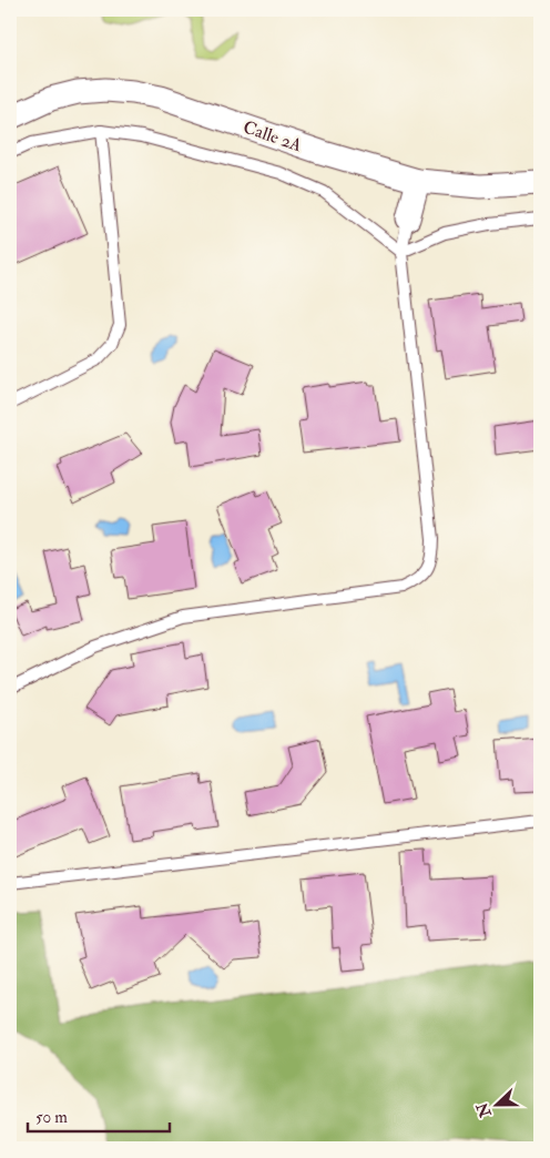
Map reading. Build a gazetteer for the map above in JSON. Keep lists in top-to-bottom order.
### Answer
{
  "streets": {
    "street": ["Calle 2A"]
  },
  "scale_bar": "50 m",
  "north": "left"
}
